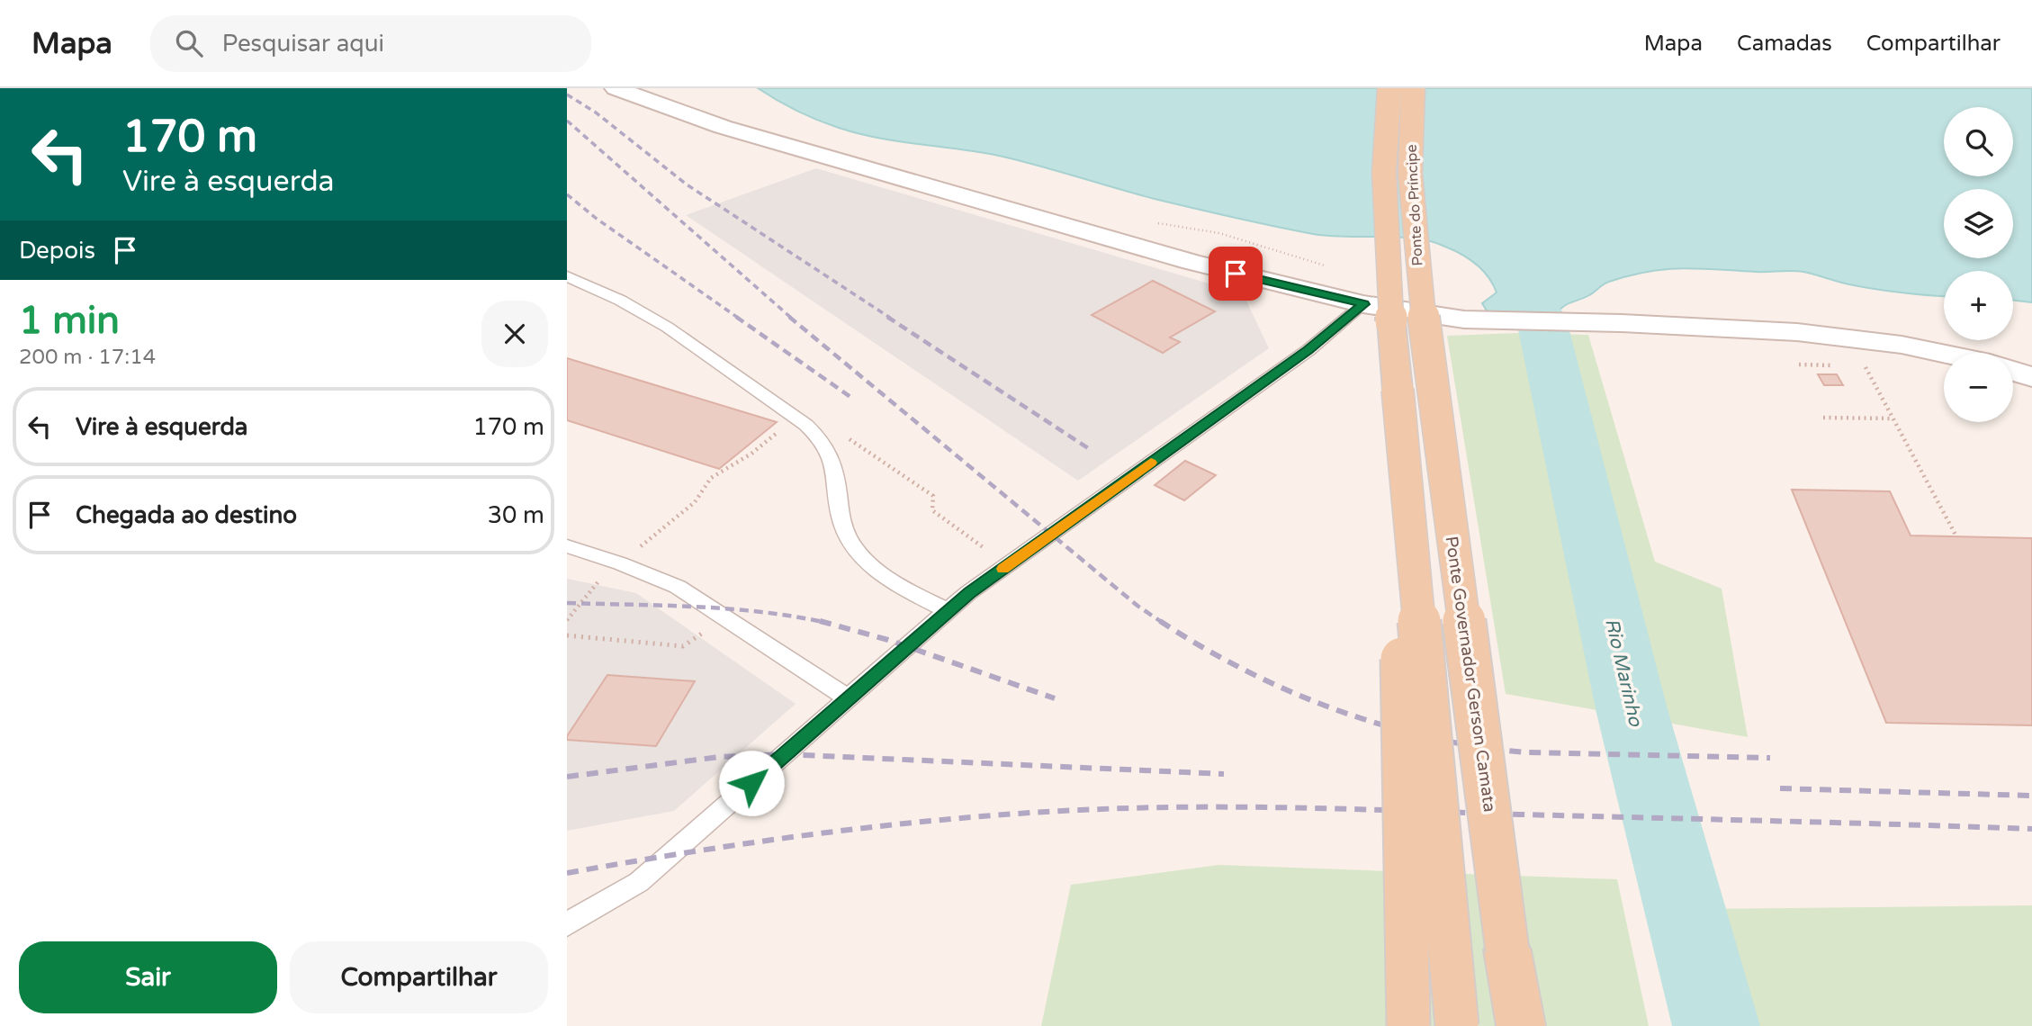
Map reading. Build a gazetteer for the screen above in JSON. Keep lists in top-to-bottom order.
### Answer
{
  "streets": {
    "main road": ["Ponte do Príncipe", "Ponte Governador Gerson Camata"]
  },
  "crossings": [
    ["Ponte do Príncipe", "Ponte Governador Gerson Camata"]
  ],
  "water": ["Rio Marinho"],
  "page": {
    "header": "Mapa",
    "search": "Pesquisar aqui",
    "nav": ["Mapa", "Camadas", "Compartilhar"],
    "turn": ["170 m", "Vire à esquerda"],
    "map_buttons": ["+", "−"],
    "then": "Depois",
    "heading": ["1 min", "200 m · 17:14"],
    "list": [
      {
        "name": "Vire à esquerda",
        "value": "170 m"
      },
      {
        "name": "Chegada ao destino",
        "value": "30 m"
      }
    ],
    "buttons": ["Sair", "Compartilhar"]
  }
}
